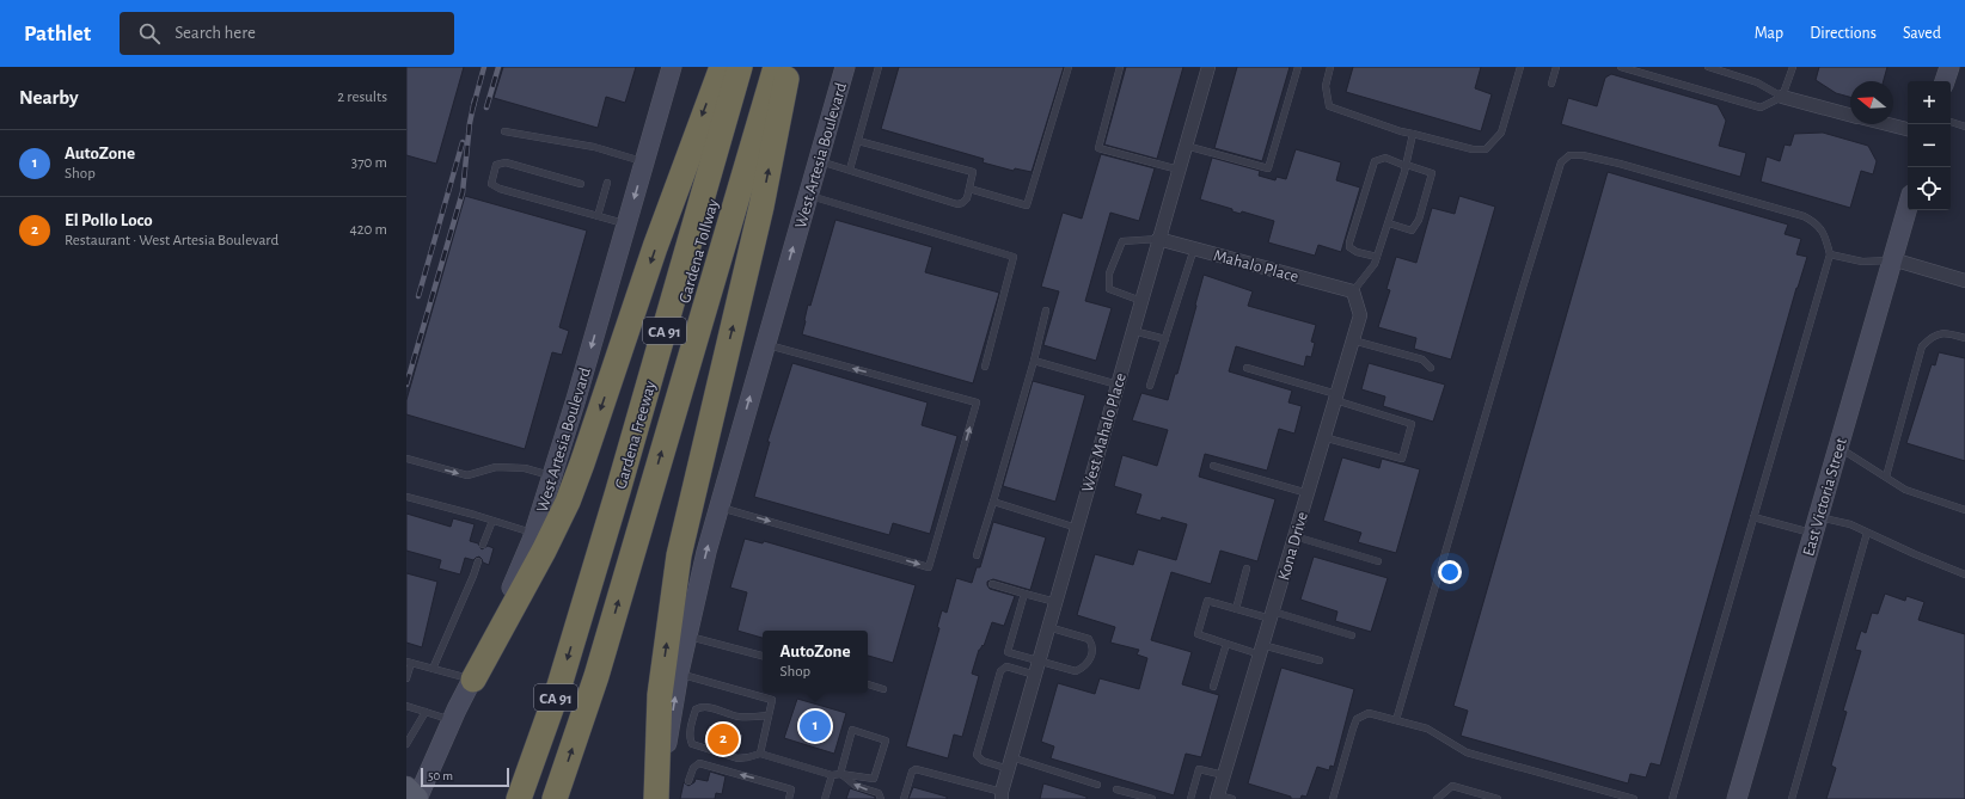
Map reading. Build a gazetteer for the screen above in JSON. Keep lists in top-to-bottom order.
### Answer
{
  "streets": {
    "highway": ["Gardena Tollway", "CA 91", "Gardena Freeway"],
    "main road": ["West Artesia Boulevard", "East Victoria Street"],
    "street": ["Mahalo Place", "West Mahalo Place", "Kona Drive"]
  },
  "crossings": [
    ["Gardena Tollway", "Gardena Freeway"],
    ["Mahalo Place", "West Mahalo Place"],
    ["Mahalo Place", "Kona Drive"]
  ],
  "scale_bar": "50 m",
  "north": "left",
  "page": {
    "header": "Pathlet",
    "search": "Search here",
    "nav": ["Map", "Directions", "Saved"],
    "heading": ["Nearby", "2 results"],
    "map_buttons": ["+", "−"],
    "list": [
      {
        "mark": "1",
        "name": "AutoZone",
        "note": "Shop",
        "value": "370 m"
      },
      {
        "mark": "2",
        "name": "El Pollo Loco",
        "note": "Restaurant · West Artesia Boulevard",
        "value": "420 m"
      }
    ],
    "popup": ["AutoZone", "Shop"],
    "pins": ["1", "2"],
    "scale": "50 m"
  }
}
